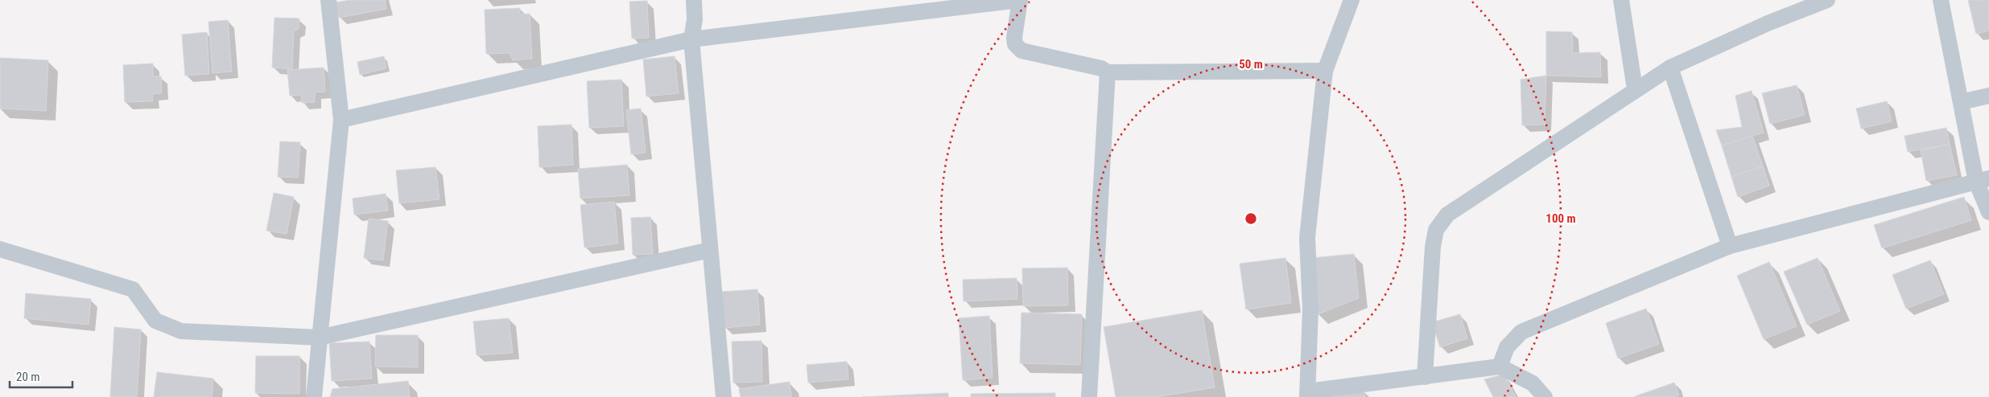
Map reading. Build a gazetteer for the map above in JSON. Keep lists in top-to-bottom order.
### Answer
{
  "scale_bar": "20 m",
  "rings": ["50 m", "100 m"]
}
